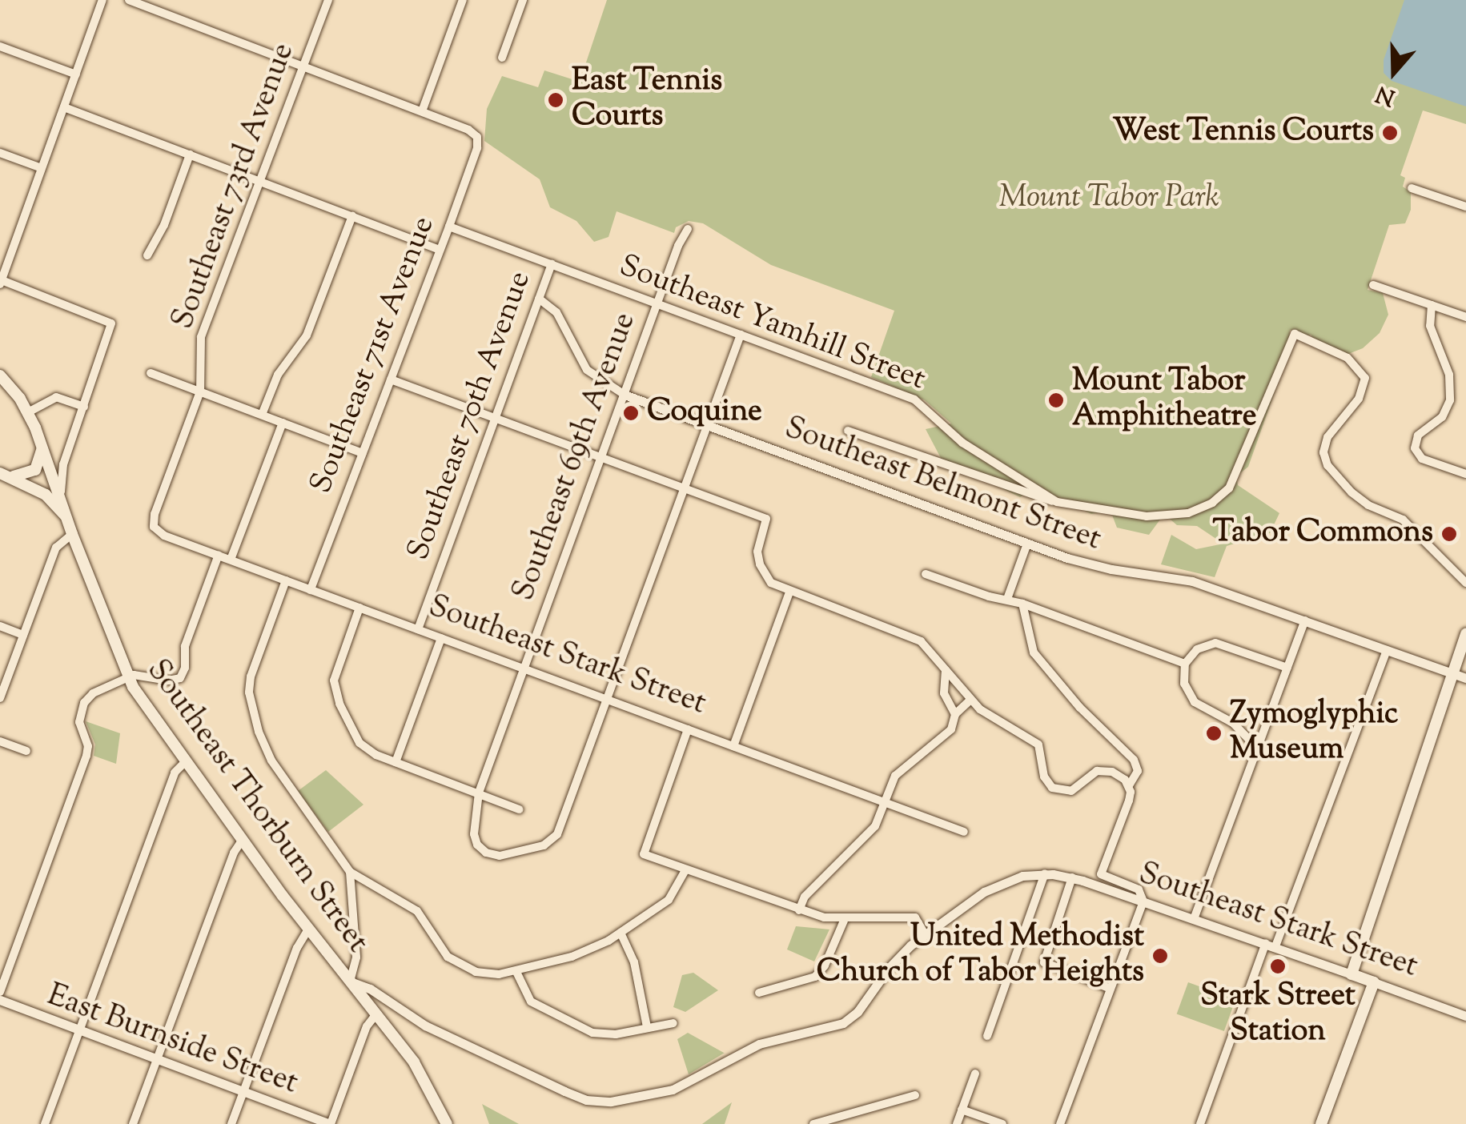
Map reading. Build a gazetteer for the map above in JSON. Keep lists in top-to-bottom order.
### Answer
{
  "streets": {
    "main road": ["Southeast Stark Street", "Southeast Thorburn Street"],
    "street": [
      "Southeast 73rd Avenue",
      "Southeast Yamhill Street",
      "Southeast 71st Avenue",
      "Southeast 70th Avenue",
      "Southeast 69th Avenue",
      "Southeast Belmont Street",
      "East Burnside Street"
    ]
  },
  "crossings": [
    ["Southeast 73rd Avenue", "Southeast Stark Street"],
    ["Southeast Yamhill Street", "Southeast 71st Avenue"],
    ["Southeast Yamhill Street", "Southeast 70th Avenue"],
    ["Southeast Yamhill Street", "Southeast 69th Avenue"],
    ["Southeast 71st Avenue", "Southeast Stark Street"],
    ["Southeast 70th Avenue", "Southeast Belmont Street"],
    ["Southeast 70th Avenue", "Southeast Stark Street"],
    ["Southeast 69th Avenue", "Southeast Belmont Street"],
    ["Southeast 69th Avenue", "Southeast Stark Street"],
    ["Southeast Stark Street", "Southeast Thorburn Street"]
  ],
  "parks": ["Mount Tabor Park"],
  "places": [
    "East Tennis Courts",
    "West Tennis Courts",
    "Mount Tabor Amphitheatre",
    "Coquine",
    "Tabor Commons",
    "Zymoglyphic Museum",
    "United Methodist Church of Tabor Heights",
    "Stark Street Station"
  ],
  "north": "bottom"
}
